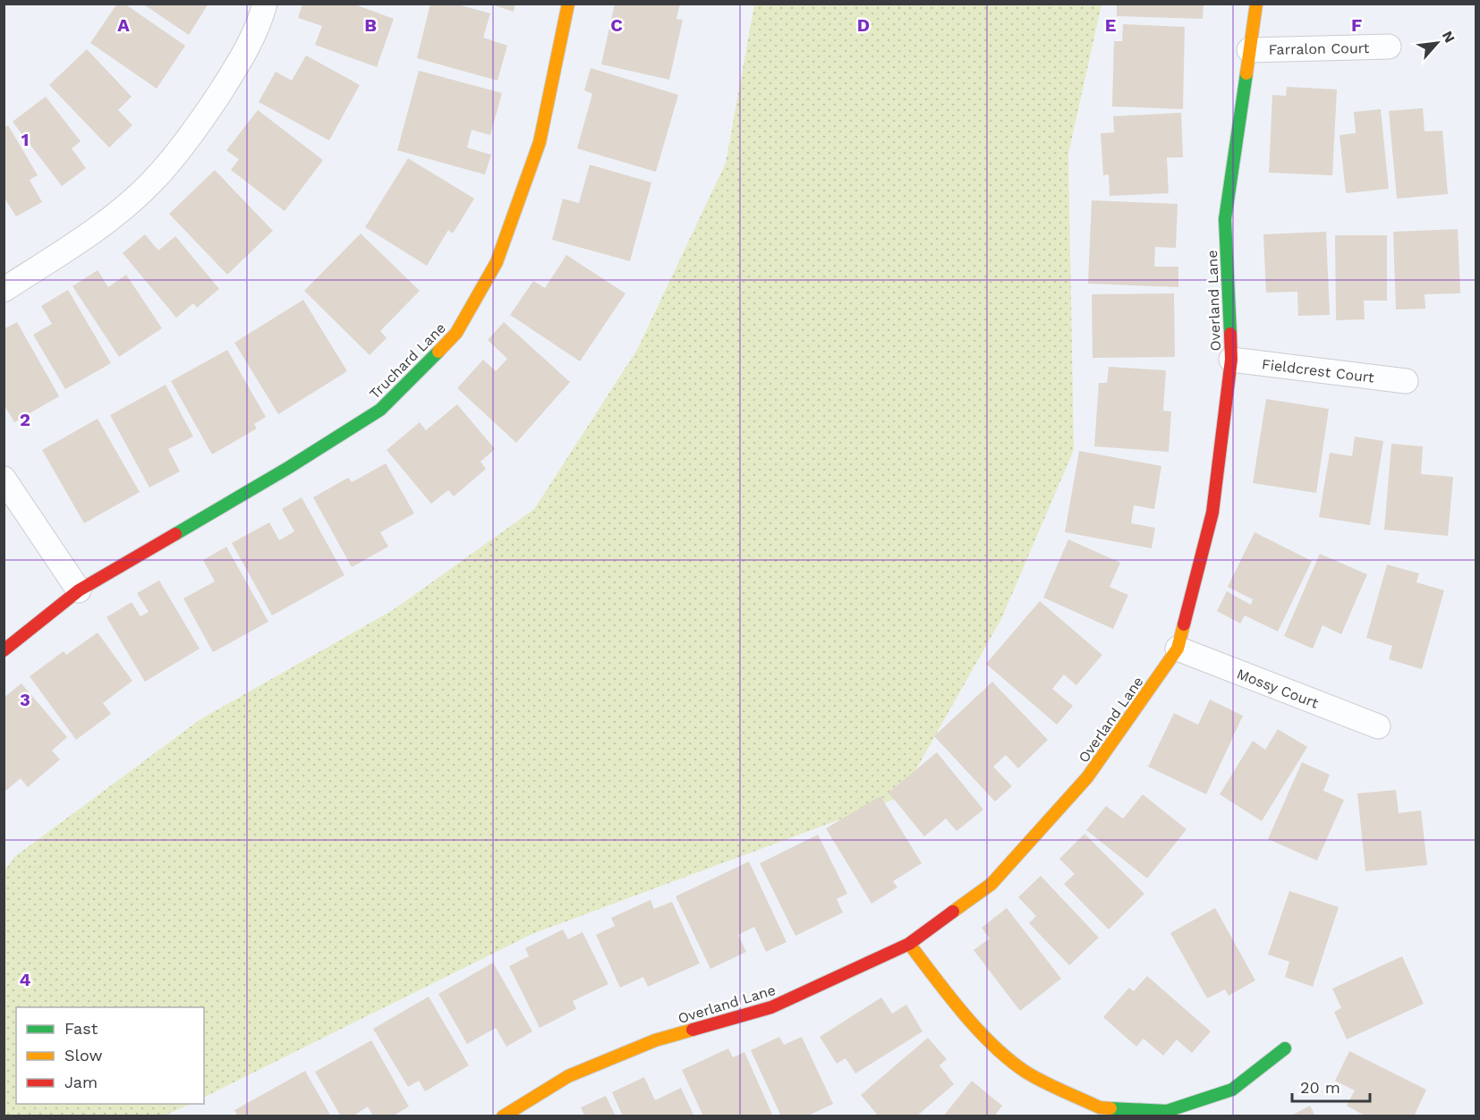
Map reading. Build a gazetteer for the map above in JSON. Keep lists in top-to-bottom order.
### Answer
{
  "streets": {
    "street": [
      "Farralon Court",
      "Overland Lane",
      "Truchard Lane",
      "Fieldcrest Court",
      "Mossy Court"
    ]
  },
  "crossings": [
    ["Farralon Court", "Overland Lane"],
    ["Overland Lane", "Fieldcrest Court"],
    ["Overland Lane", "Mossy Court"]
  ],
  "legend": ["Fast", "Slow", "Jam"],
  "scale_bar": "20 m",
  "north": "top right",
  "grid": {
    "columns": [
      "A",
      "B",
      "C",
      "D",
      "E",
      "F"
    ],
    "rows": [
      "1",
      "2",
      "3",
      "4"
    ]
  }
}
